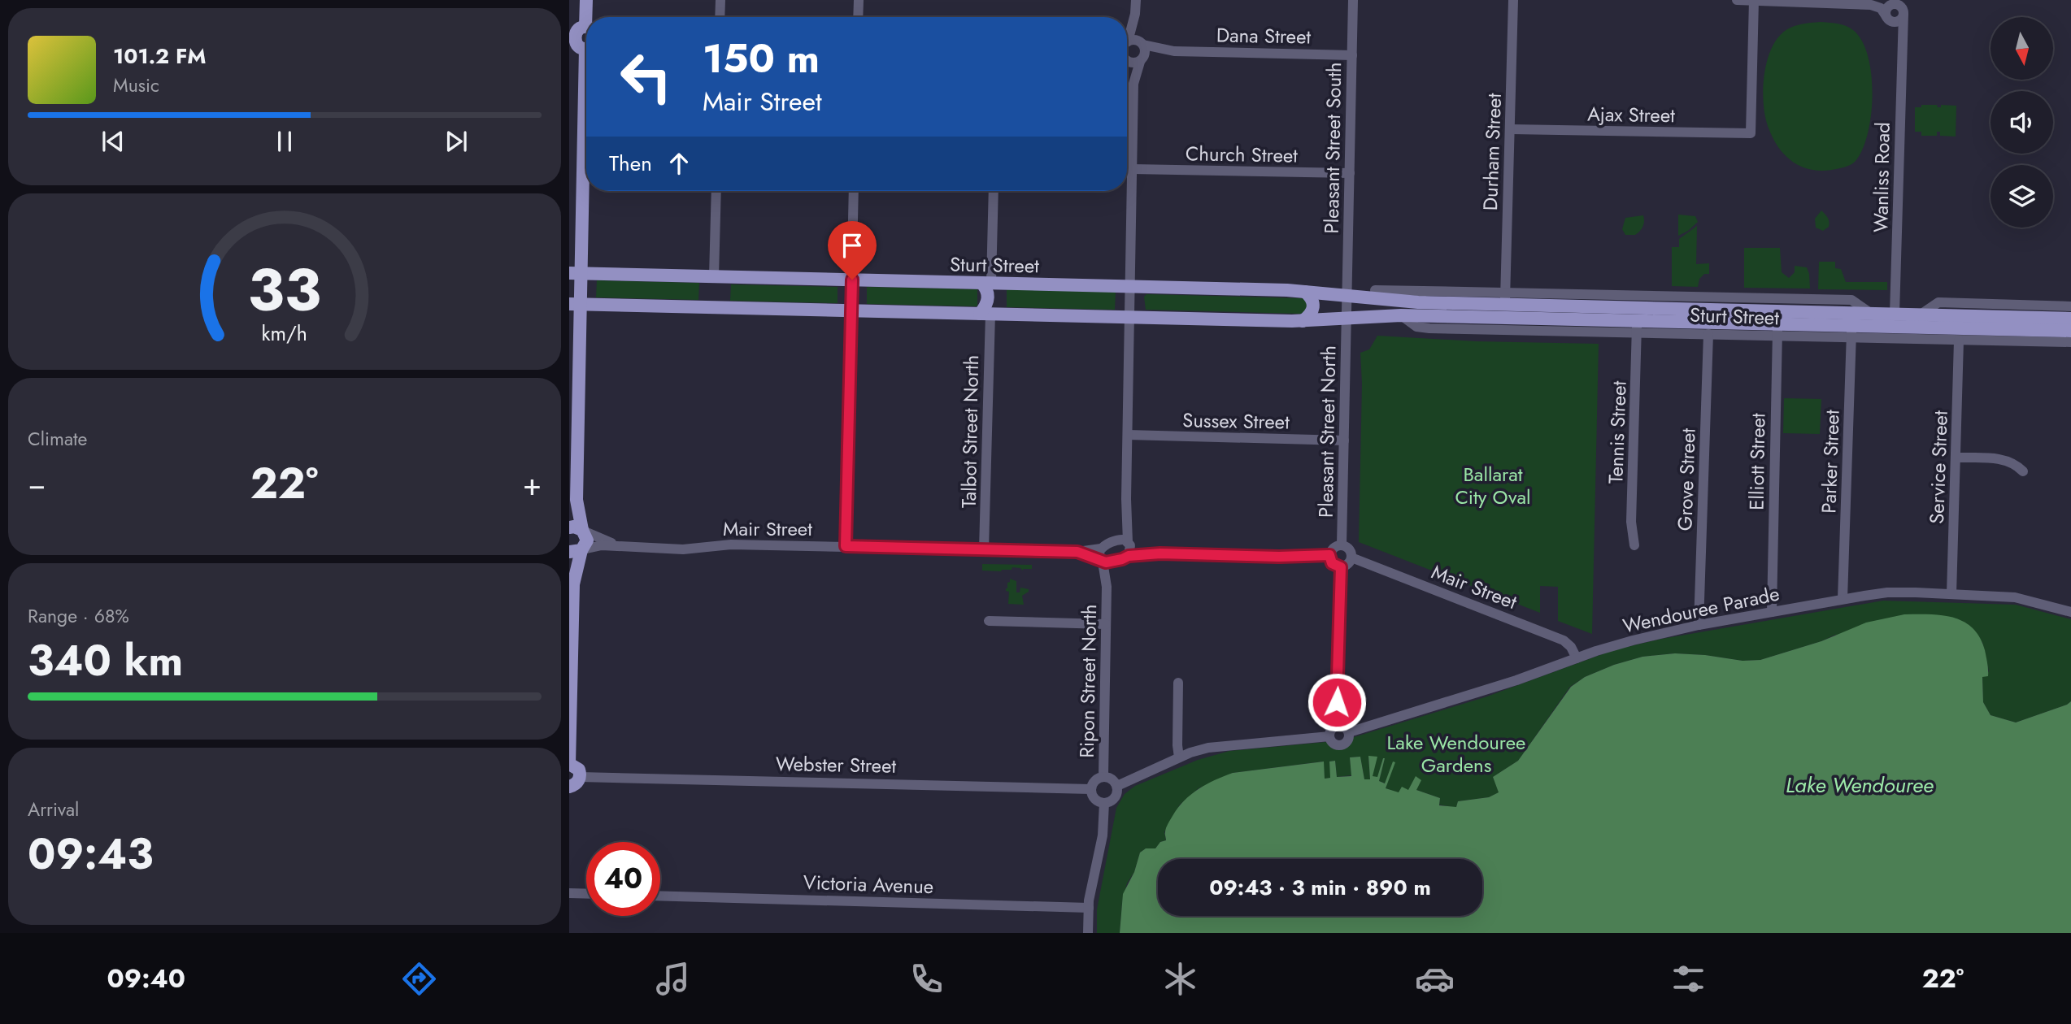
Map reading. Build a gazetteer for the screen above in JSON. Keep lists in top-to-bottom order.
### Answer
{
  "streets": {
    "main road": ["Sturt Street"],
    "street": [
      "Dana Street",
      "Ajax Street",
      "Pleasant Street South",
      "Durham Street",
      "Church Street",
      "Wanliss Road",
      "Sussex Street",
      "Talbot Street North",
      "Pleasant Street North",
      "Tennis Street",
      "Elliott Street",
      "Parker Street",
      "Service Street",
      "Grove Street",
      "Mair Street",
      "Wendouree Parade",
      "Ripon Street North",
      "Webster Street",
      "Victoria Avenue"
    ]
  },
  "crossings": [
    ["Dana Street", "Pleasant Street South"],
    ["Ajax Street", "Durham Street"],
    ["Pleasant Street South", "Church Street"],
    ["Pleasant Street South", "Sturt Street"],
    ["Pleasant Street South", "Pleasant Street North"],
    ["Durham Street", "Sturt Street"],
    ["Wanliss Road", "Sturt Street"],
    ["Sturt Street", "Talbot Street North"],
    ["Sturt Street", "Pleasant Street North"],
    ["Sturt Street", "Tennis Street"],
    ["Sturt Street", "Elliott Street"],
    ["Sturt Street", "Parker Street"],
    ["Sturt Street", "Service Street"],
    ["Sturt Street", "Grove Street"],
    ["Sussex Street", "Pleasant Street North"],
    ["Talbot Street North", "Mair Street"],
    ["Pleasant Street North", "Mair Street"],
    ["Elliott Street", "Wendouree Parade"],
    ["Parker Street", "Wendouree Parade"],
    ["Service Street", "Wendouree Parade"],
    ["Grove Street", "Wendouree Parade"],
    ["Mair Street", "Wendouree Parade"],
    ["Mair Street", "Ripon Street North"],
    ["Ripon Street North", "Webster Street"]
  ],
  "water": ["Lake Wendouree"],
  "parks": ["Ballarat City Oval", "Lake Wendouree Gardens"],
  "north": "bottom",
  "page": {
    "turn": ["150 m", "Mair Street"],
    "song": ["101.2 FM", "Music"],
    "then": "Then",
    "tile": [
      "Climate",
      ["Range · 68%", "340 km"],
      ["Arrival", "09:43"]
    ],
    "heat": ["−", "22°", "+"],
    "limit": "40",
    "trip": "09:43 · 3 min · 890 m",
    "tabs": ["09:40", "22°"],
    "gauge": ["33", "km/h"]
  }
}
